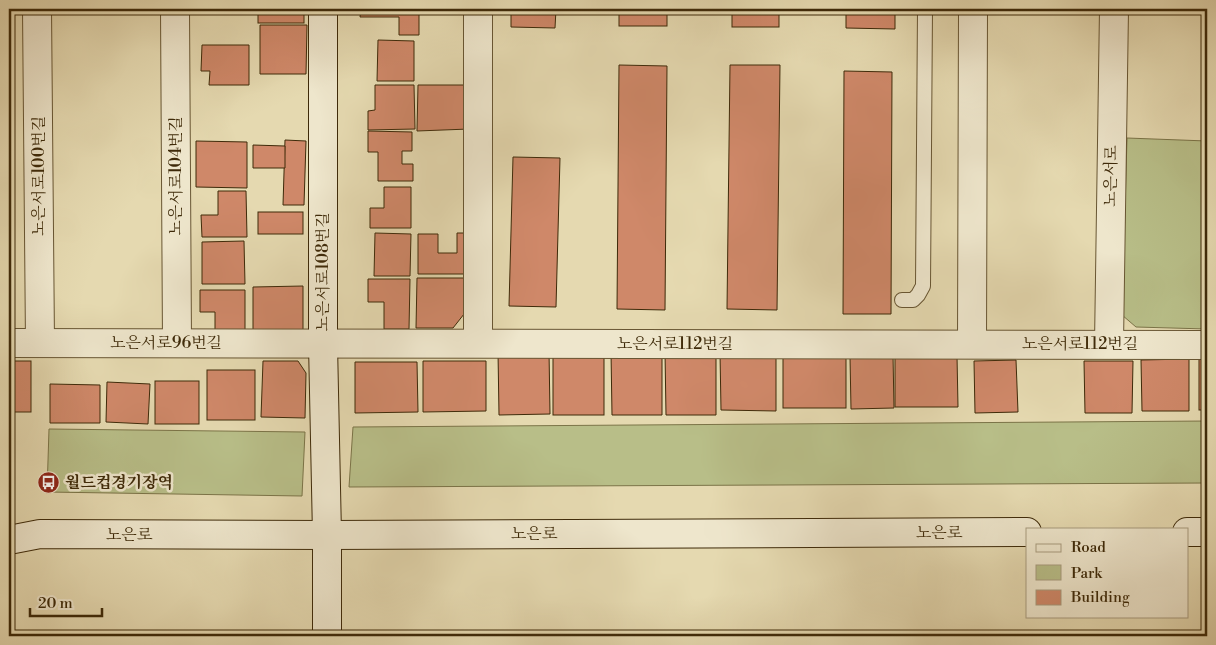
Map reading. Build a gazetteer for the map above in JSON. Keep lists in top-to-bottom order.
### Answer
{
  "streets": {
    "street": [
      "노은서로100번길",
      "노은서로104번길",
      "노은서로",
      "노은서로108번길",
      "노은서로96번길",
      "노은서로112번길",
      "노은로"
    ]
  },
  "crossings": [
    ["노은서로100번길", "노은서로96번길"],
    ["노은서로104번길", "노은서로96번길"],
    ["노은서로", "노은서로112번길"],
    ["노은서로108번길", "노은서로96번길"],
    ["노은서로108번길", "노은로"],
    ["노은서로96번길", "노은서로112번길"]
  ],
  "places": {
    "bus stop": ["월드컵경기장역"]
  },
  "legend": ["Road", "Park", "Building"],
  "scale_bar": "20 m"
}
